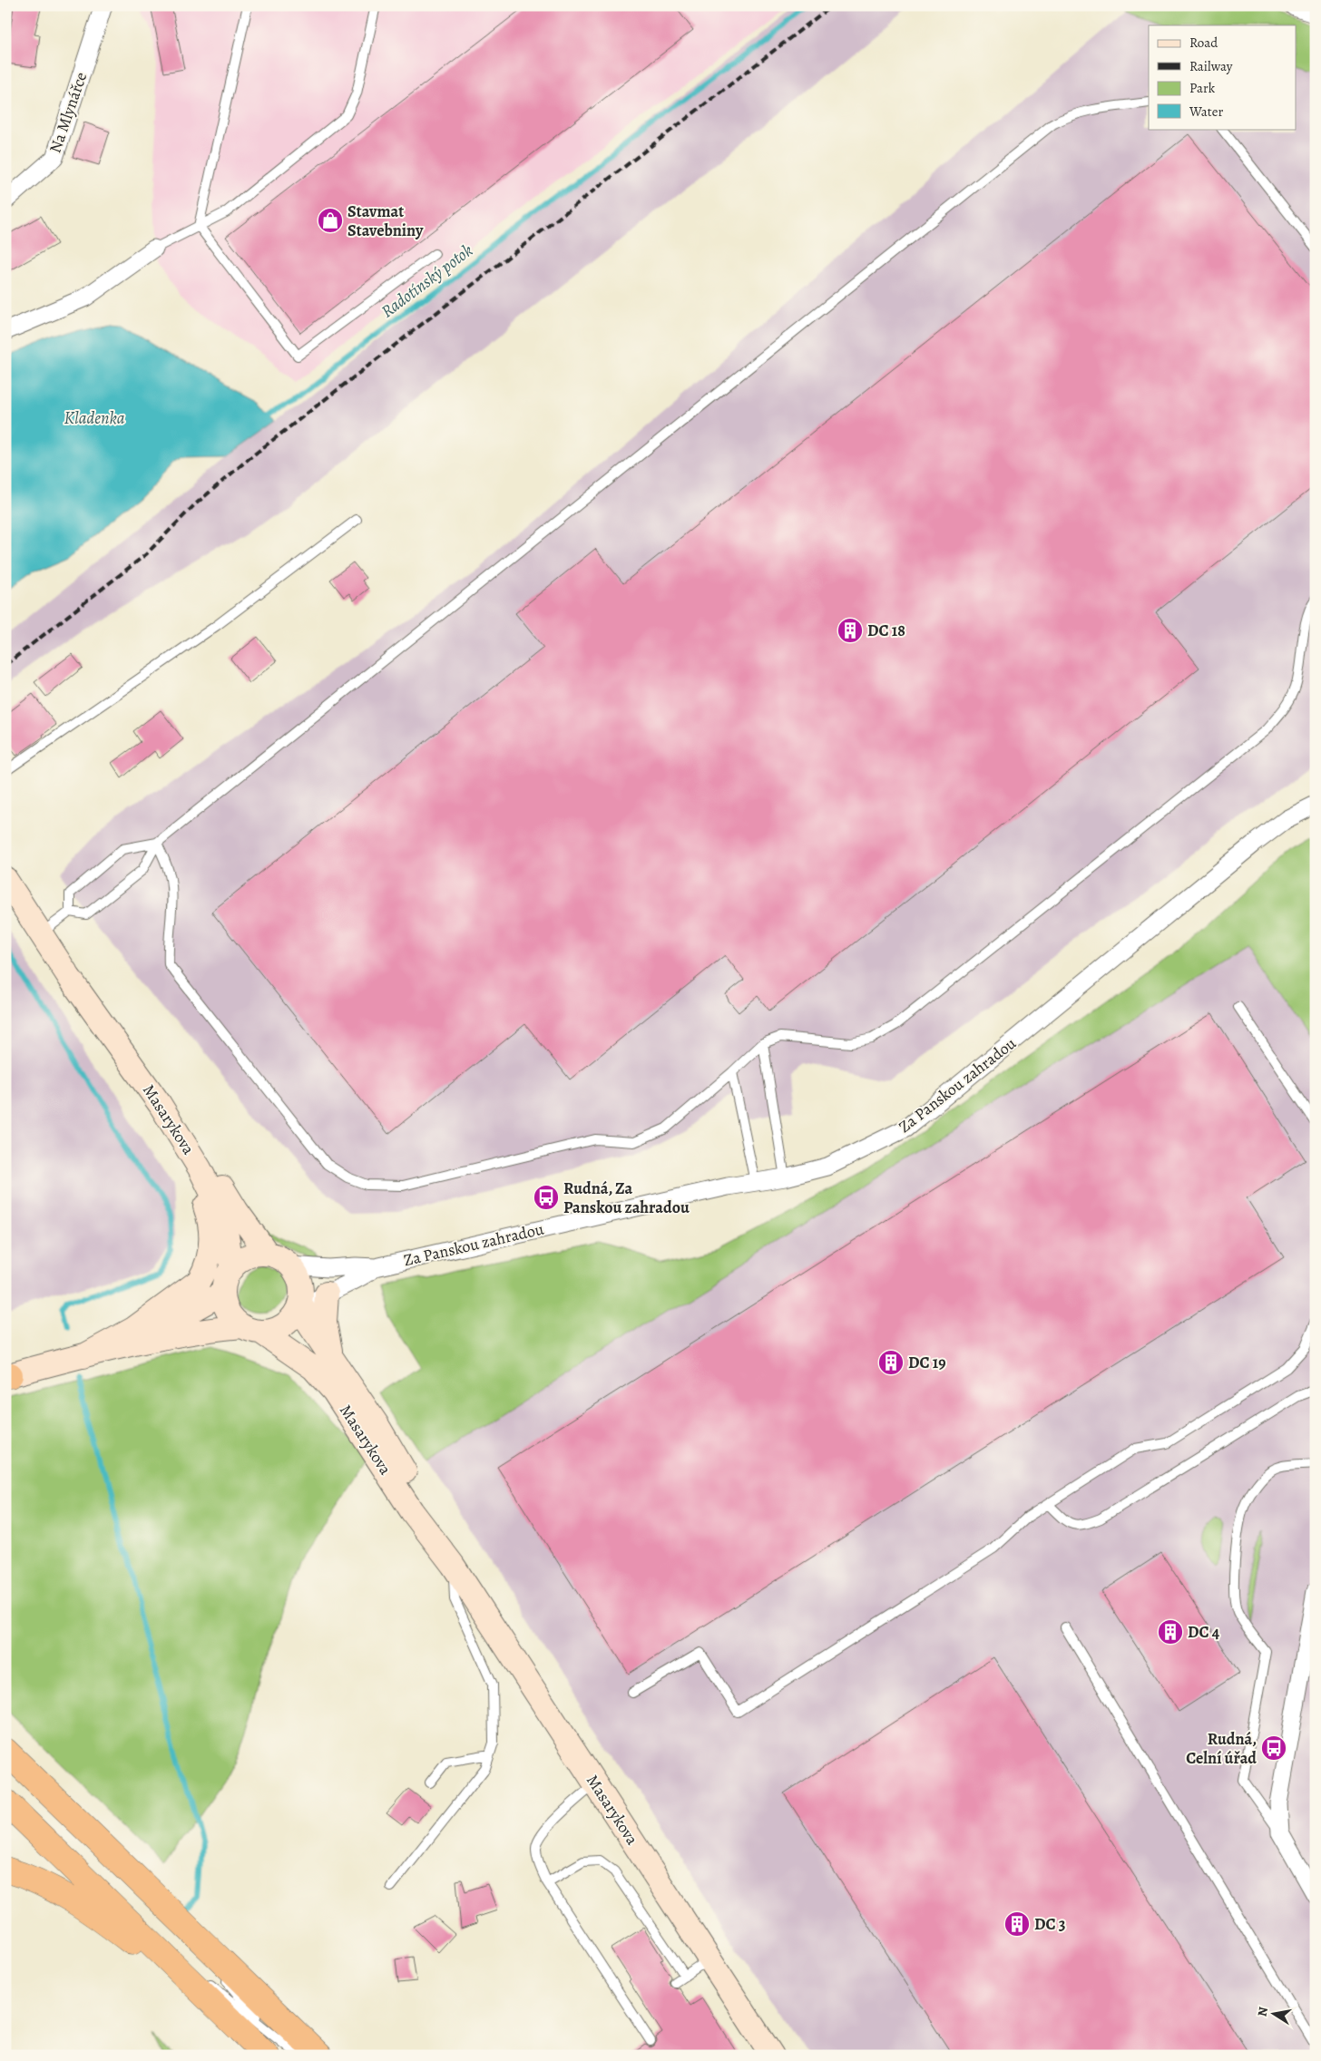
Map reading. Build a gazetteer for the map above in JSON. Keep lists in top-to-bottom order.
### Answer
{
  "streets": {
    "main road": ["Masarykova"],
    "street": ["Na Mlynářce", "Za Panskou zahradou"]
  },
  "crossings": [
    ["Za Panskou zahradou", "Masarykova"]
  ],
  "water": ["Radotínský potok", "Kladenka"],
  "places": {
    "shop": ["Stavmat Stavebniny"],
    "building": [
      "DC 18",
      "DC 19",
      "DC 4",
      "DC 3"
    ],
    "bus stop": ["Rudná, Za Panskou zahradou", "Rudná, Celní úřad"]
  },
  "legend": [
    "Road",
    "Railway",
    "Park",
    "Water"
  ],
  "north": "left"
}
